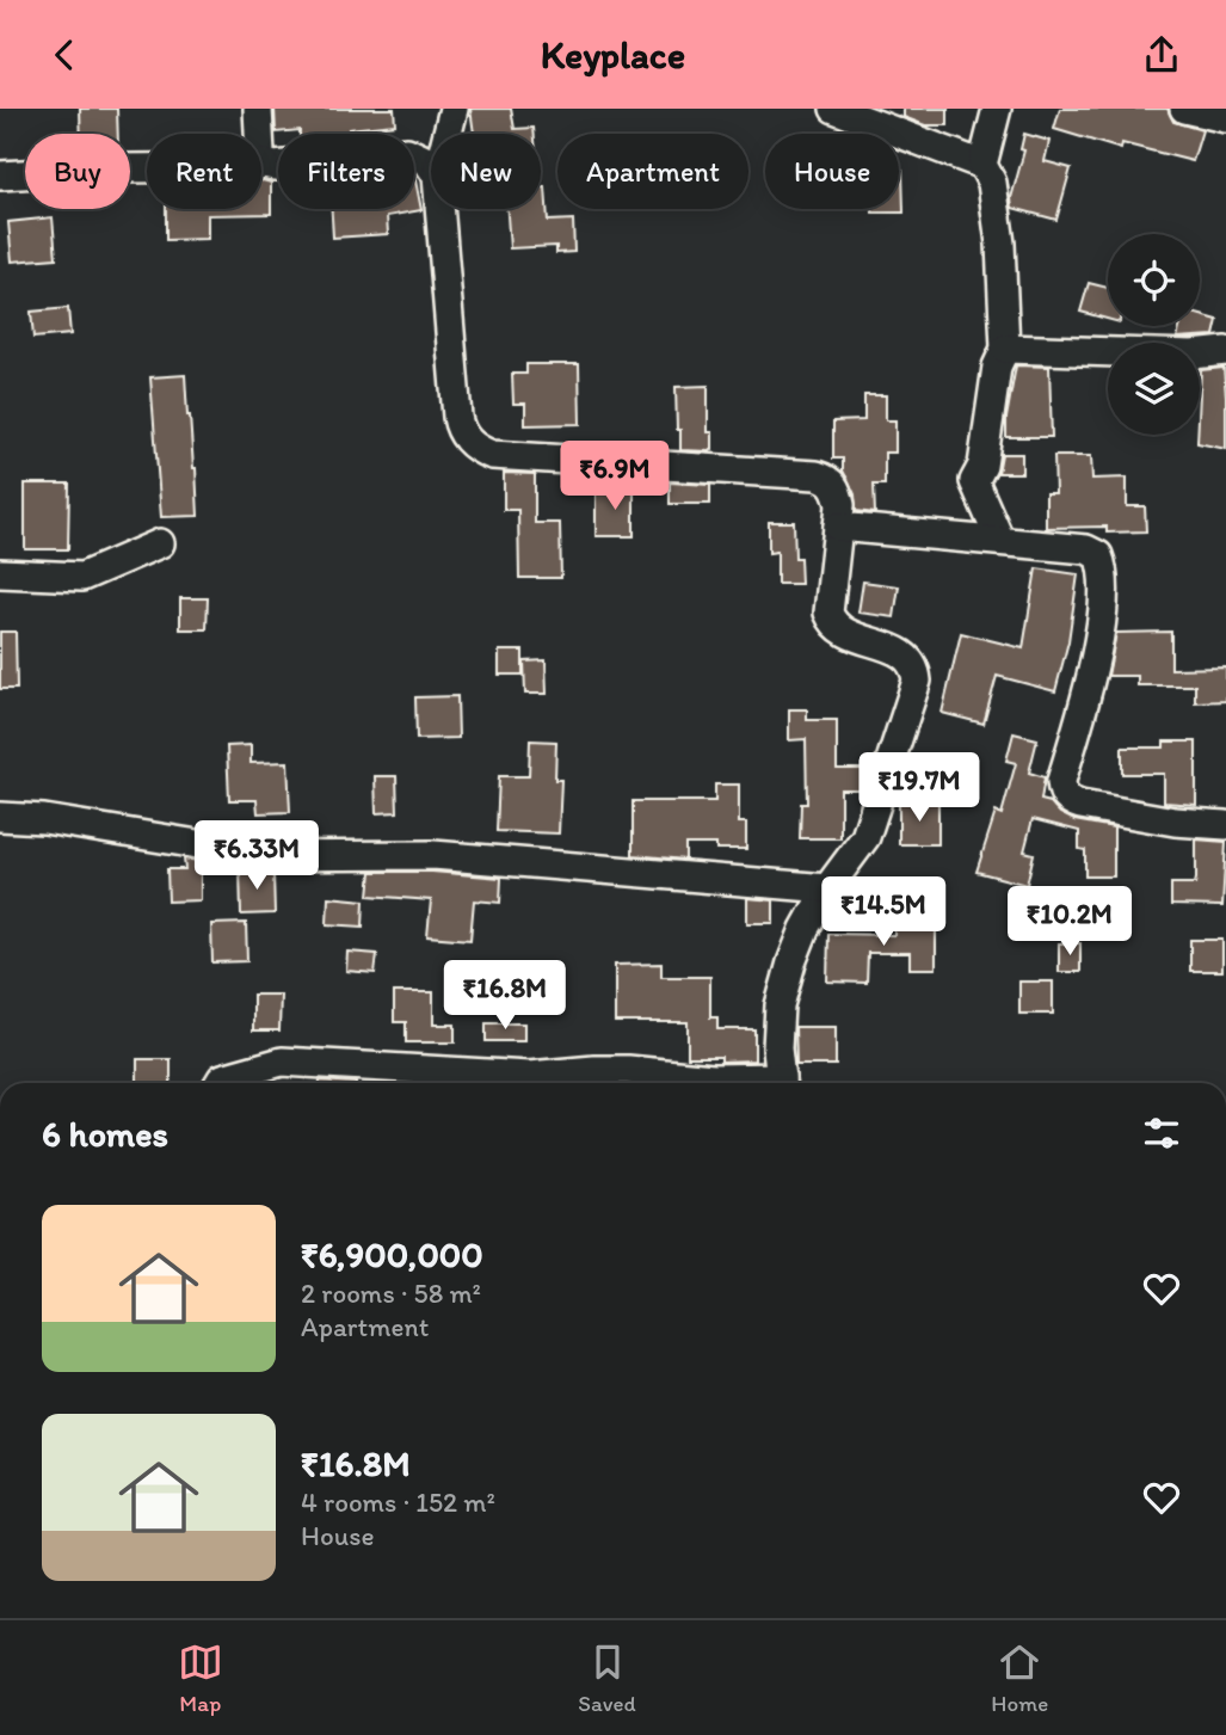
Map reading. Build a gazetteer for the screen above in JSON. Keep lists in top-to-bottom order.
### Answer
{
  "page": {
    "header": "Keyplace",
    "chip": [
      "Buy",
      "Rent",
      "Filters",
      "New",
      "Apartment",
      "House"
    ],
    "price": [
      "₹6.9M",
      "₹19.7M",
      "₹6.33M",
      "₹14.5M",
      "₹10.2M",
      "₹16.8M"
    ],
    "heading": "6 homes",
    "list": [
      {
        "name": "₹6,900,000",
        "note": "2 rooms · 58 m² · Apartment"
      },
      {
        "name": "₹16.8M",
        "note": "4 rooms · 152 m² · House"
      }
    ],
    "tabs": ["Map", "Saved", "Home"]
  }
}
